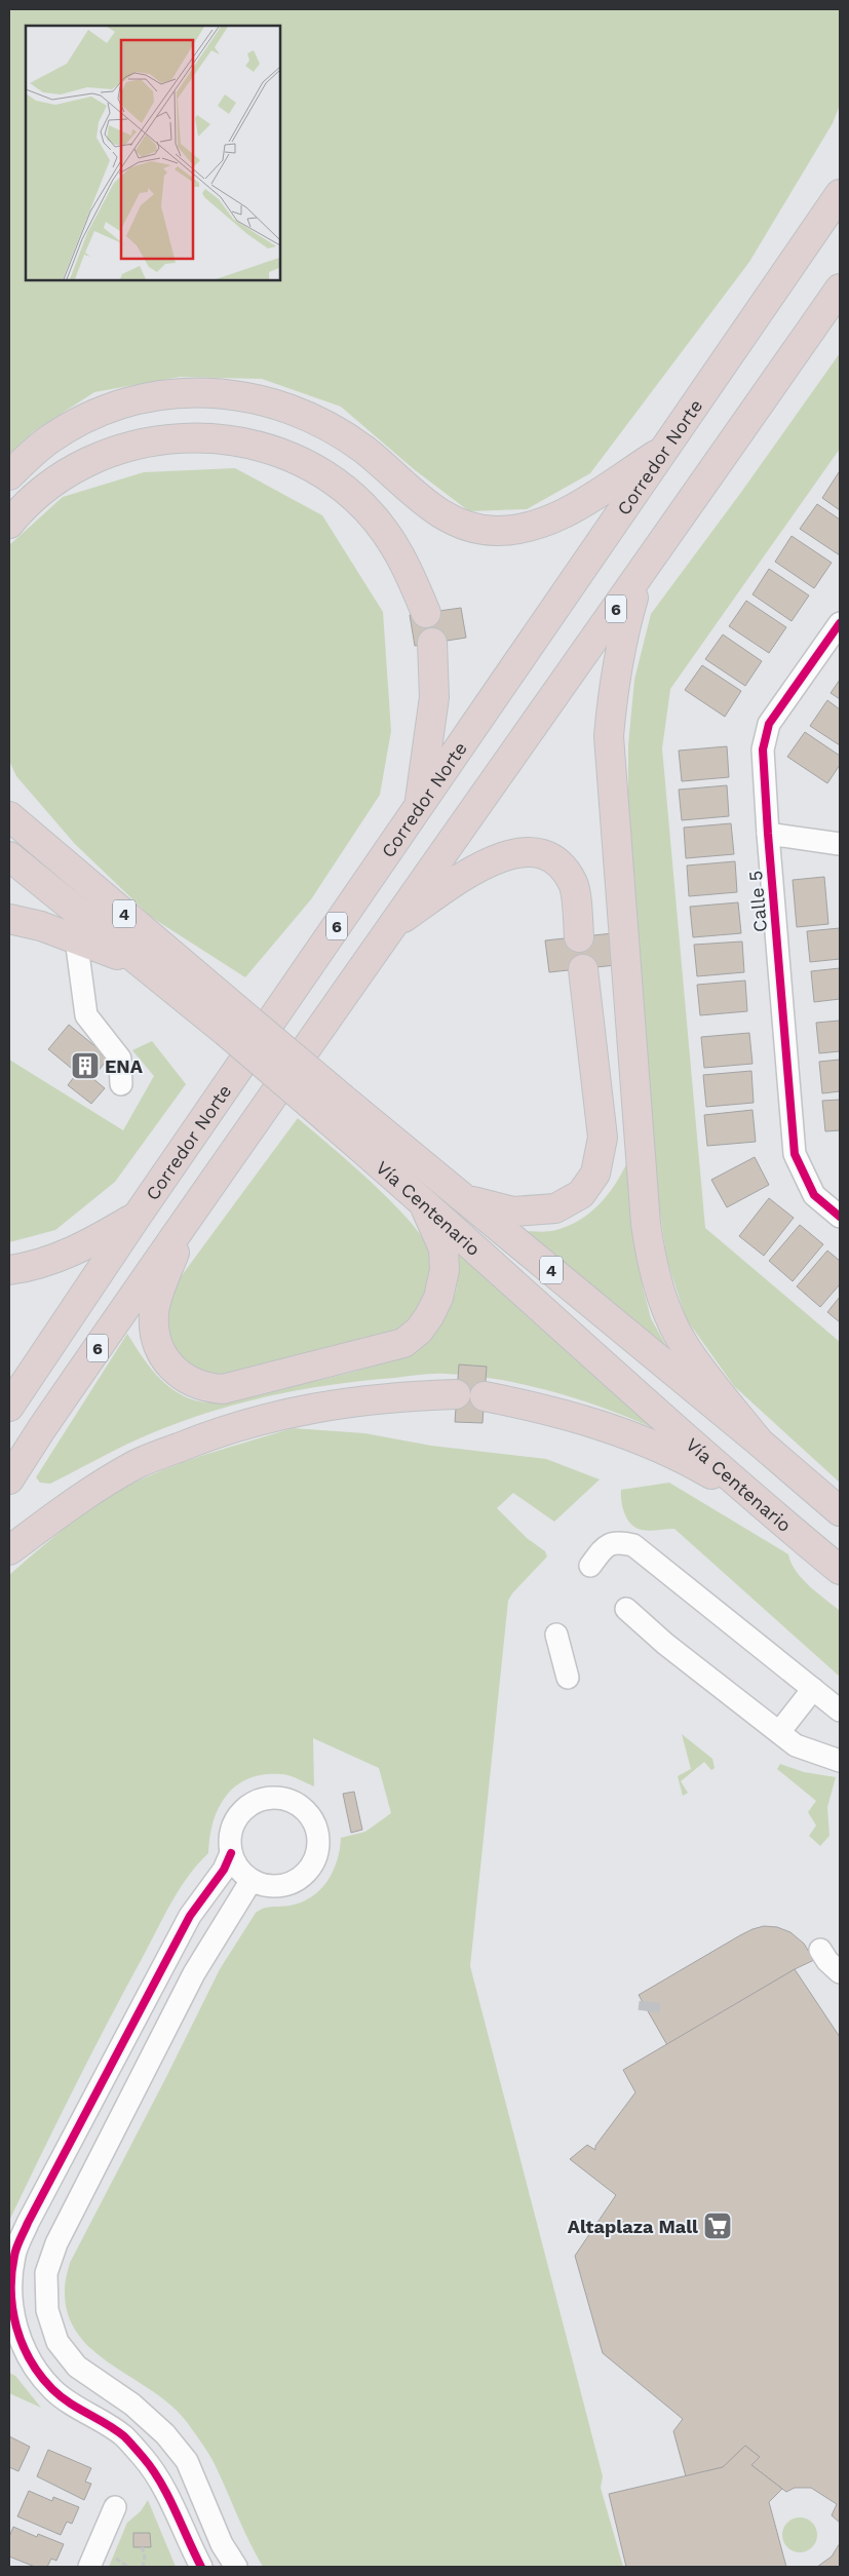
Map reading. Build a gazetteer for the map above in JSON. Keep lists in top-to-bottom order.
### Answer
{
  "streets": {
    "highway": [
      "Corredor Norte",
      "6",
      "4",
      "Vía Centenario"
    ],
    "street": ["Calle 5"]
  },
  "places": {
    "building": ["ENA"],
    "supermarket": ["Altaplaza Mall"]
  }
}
